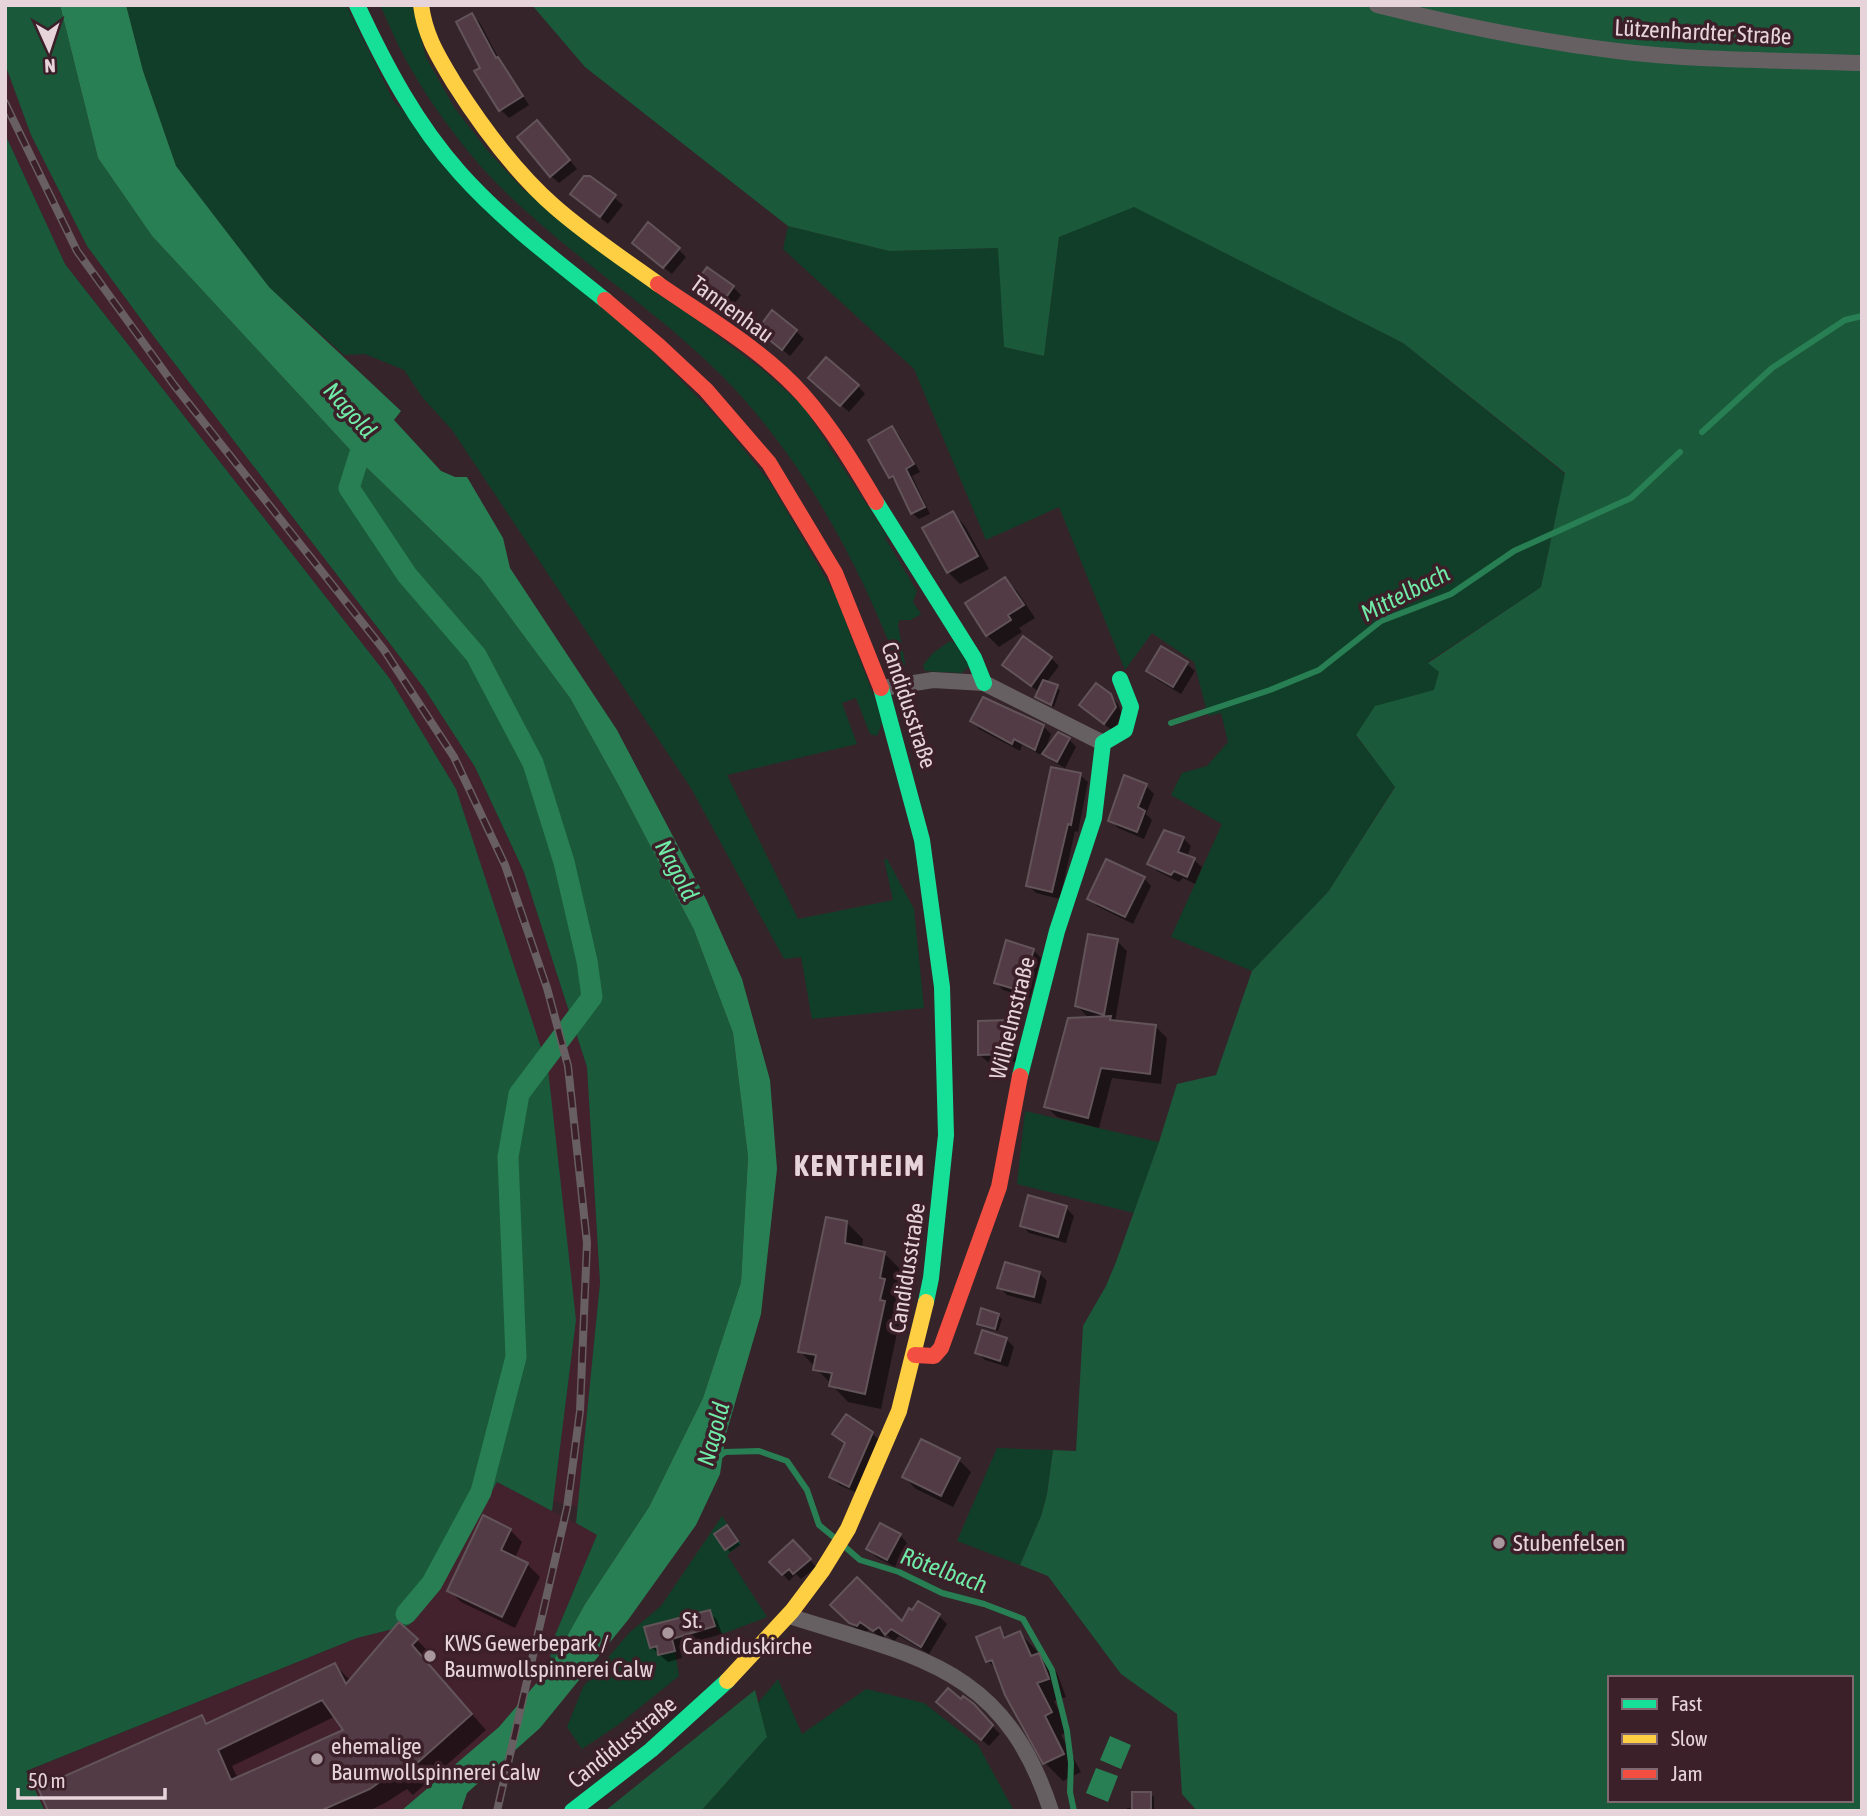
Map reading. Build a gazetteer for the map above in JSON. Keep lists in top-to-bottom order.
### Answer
{
  "streets": {
    "main road": ["Tannenhau", "Candidusstraße", "Wilhelmstraße"],
    "street": ["Lützenhardter Straße"]
  },
  "crossings": [
    ["Candidusstraße", "Wilhelmstraße"]
  ],
  "districts": ["KENTHEIM"],
  "water": ["Nagold", "Mittelbach", "Rötelbach"],
  "places": [
    "Stubenfelsen",
    "St. Candiduskirche",
    "KWS Gewerbepark / Baumwollspinnerei Calw",
    "ehemalige Baumwollspinnerei Calw"
  ],
  "legend": ["Fast", "Slow", "Jam"],
  "scale_bar": "50 m",
  "north": "bottom"
}
